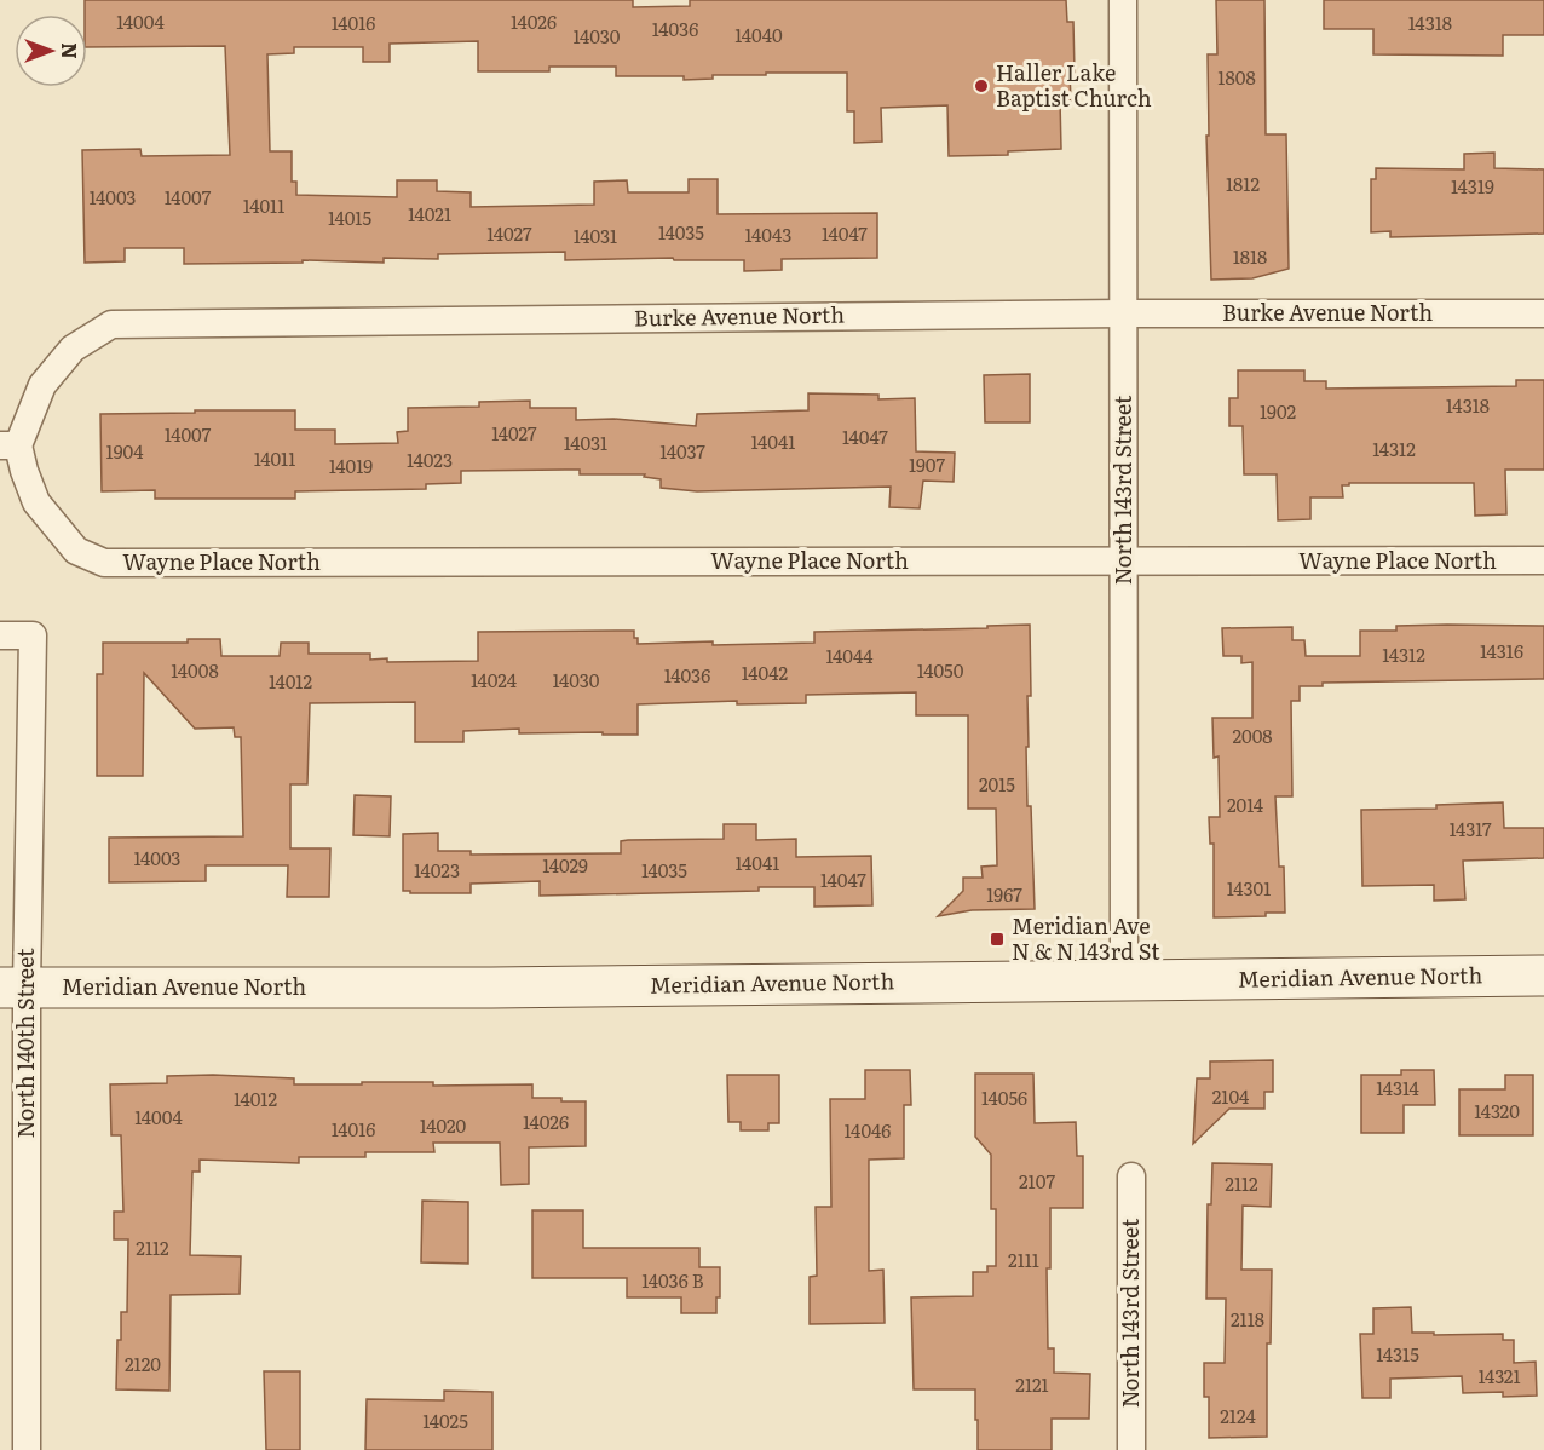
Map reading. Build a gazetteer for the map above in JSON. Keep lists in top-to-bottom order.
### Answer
{
  "streets": {
    "street": [
      "Burke Avenue North",
      "North 143rd Street",
      "Wayne Place North",
      "Meridian Avenue North",
      "North 140th Street"
    ]
  },
  "crossings": [
    ["Burke Avenue North", "North 143rd Street"],
    ["Burke Avenue North", "Wayne Place North"],
    ["North 143rd Street", "Wayne Place North"],
    ["North 143rd Street", "Meridian Avenue North"],
    ["Meridian Avenue North", "North 140th Street"]
  ],
  "places": {
    "other": ["Haller Lake Baptist Church"],
    "transit": ["Meridian Ave N & N 143rd St"]
  },
  "house_numbers": [
    "14004",
    "14026",
    "14016",
    "14318",
    "14036",
    "14040",
    "14030",
    "1808",
    "1812",
    "14319",
    "14003",
    "14007",
    "14011",
    "14021",
    "14015",
    "14035",
    "14027",
    "14047",
    "14043",
    "14031",
    "1818",
    "14318",
    "1902",
    "14027",
    "14007",
    "14047",
    "14041",
    "14031",
    "14312",
    "1904",
    "14037",
    "14011",
    "14023",
    "1907",
    "14019",
    "14316",
    "14312",
    "14044",
    "14008",
    "14050",
    "14042",
    "14036",
    "14024",
    "14030",
    "14012",
    "2008",
    "2015",
    "2014",
    "14317",
    "14003",
    "14041",
    "14029",
    "14023",
    "14035",
    "14047",
    "14301",
    "1967",
    "14314",
    "2104",
    "14056",
    "14012",
    "14320",
    "14004",
    "14026",
    "14020",
    "14016",
    "14046",
    "2107",
    "2112",
    "2112",
    "2111",
    "14036 B",
    "2118",
    "14315",
    "2120",
    "14321",
    "2121",
    "2124",
    "14025"
  ],
  "north": "right"
}
